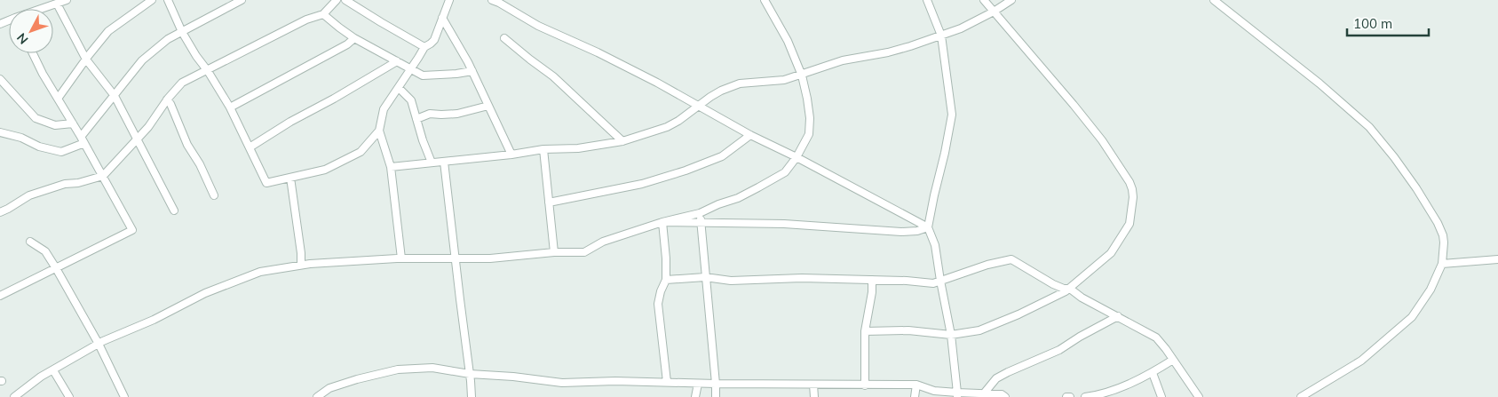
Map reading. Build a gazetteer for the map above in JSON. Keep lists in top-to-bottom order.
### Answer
{
  "scale_bar": "100 m",
  "north": "bottom left"
}
